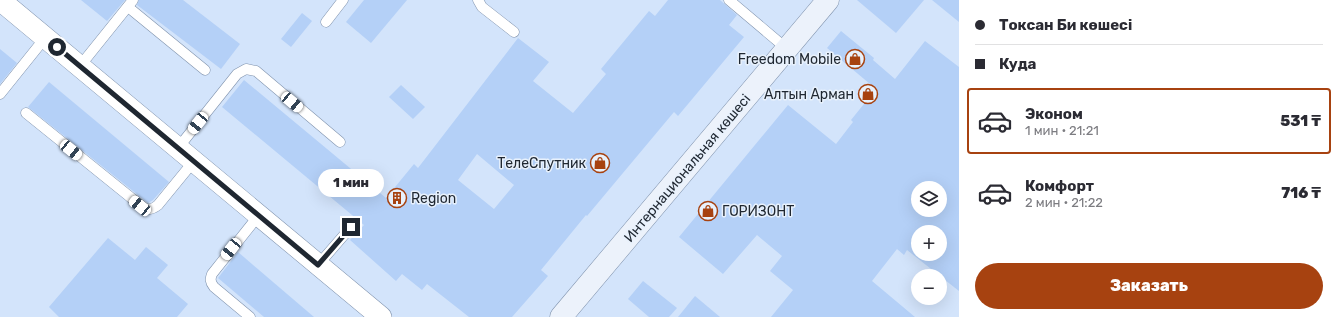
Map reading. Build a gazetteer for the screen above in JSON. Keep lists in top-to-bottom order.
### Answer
{
  "streets": {
    "main road": ["Интернациональная көшесі"]
  },
  "places": {
    "shop": [
      "Freedom Mobile",
      "Алтын Арман",
      "ТелеСпутник",
      "ГОРИЗОНТ"
    ],
    "building": ["Region"]
  },
  "page": {
    "banner": ["Токсан Би көшесі", "Куда"],
    "list": [
      {
        "name": "Эконом",
        "note": "1 мин · 21:21",
        "value": "531 ₸"
      },
      {
        "name": "Комфорт",
        "note": "2 мин · 21:22",
        "value": "716 ₸"
      }
    ],
    "bubble": "1 мин",
    "map_buttons": ["+", "−"],
    "buttons": "Заказать"
  }
}
